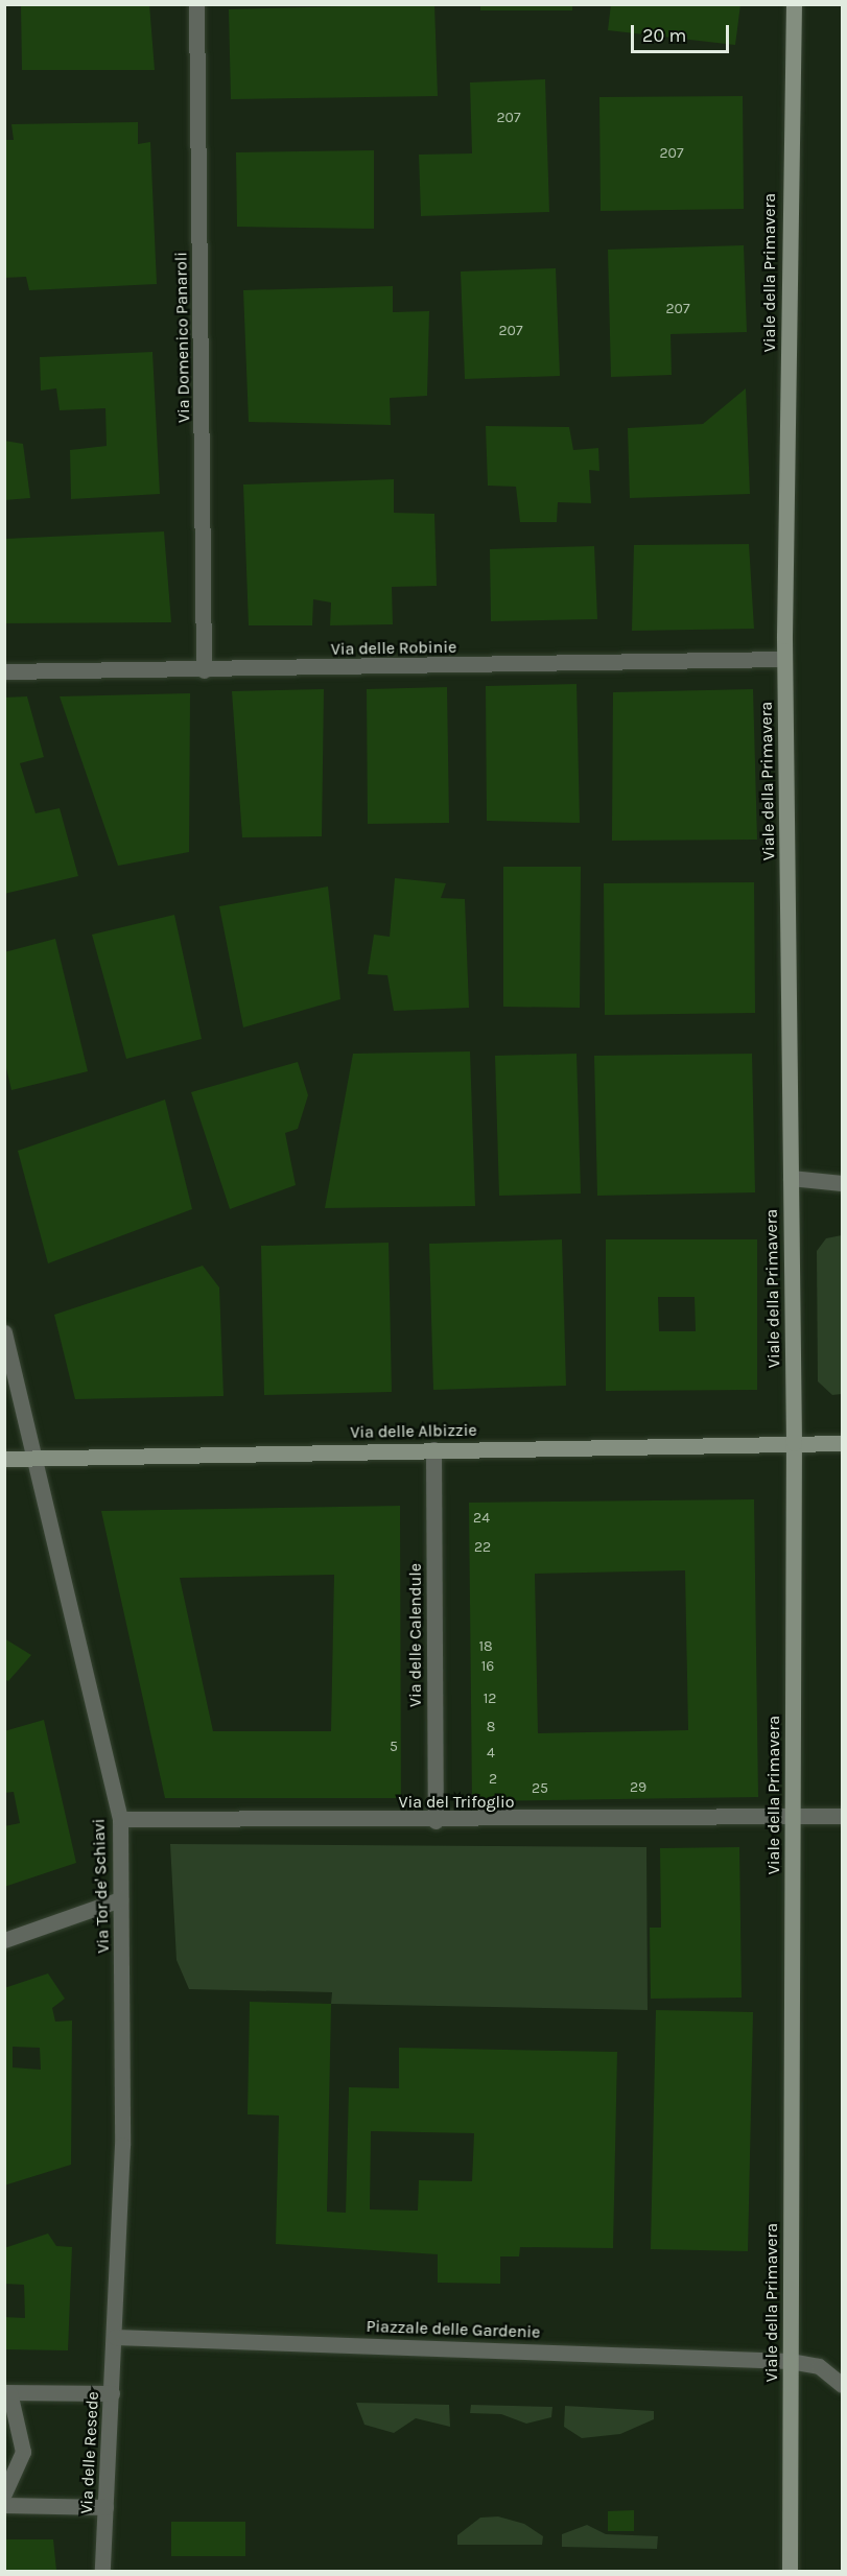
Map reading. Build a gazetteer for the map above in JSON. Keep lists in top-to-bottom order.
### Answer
{
  "streets": {
    "main road": ["Viale della Primavera", "Via delle Albizzie"],
    "street": [
      "Via Domenico Panaroli",
      "Via delle Robinie",
      "Via delle Calendule",
      "Via del Trifoglio",
      "Via Tor de' Schiavi",
      "Piazzale delle Gardenie",
      "Via delle Resede"
    ]
  },
  "crossings": [
    ["Viale della Primavera", "Via delle Robinie"],
    ["Viale della Primavera", "Via delle Albizzie"],
    ["Viale della Primavera", "Via del Trifoglio"],
    ["Viale della Primavera", "Piazzale delle Gardenie"],
    ["Via Domenico Panaroli", "Via delle Robinie"],
    ["Via delle Albizzie", "Via delle Calendule"],
    ["Via delle Albizzie", "Via Tor de' Schiavi"],
    ["Via delle Calendule", "Via del Trifoglio"],
    ["Via del Trifoglio", "Via Tor de' Schiavi"],
    ["Via Tor de' Schiavi", "Piazzale delle Gardenie"],
    ["Via Tor de' Schiavi", "Via delle Resede"],
    ["Piazzale delle Gardenie", "Via delle Resede"]
  ],
  "house_numbers": [
    "207",
    "207",
    "207",
    "207",
    "24",
    "22",
    "18",
    "16",
    "12",
    "8",
    "5",
    "4",
    "2",
    "29",
    "25"
  ],
  "scale_bar": "20 m"
}
